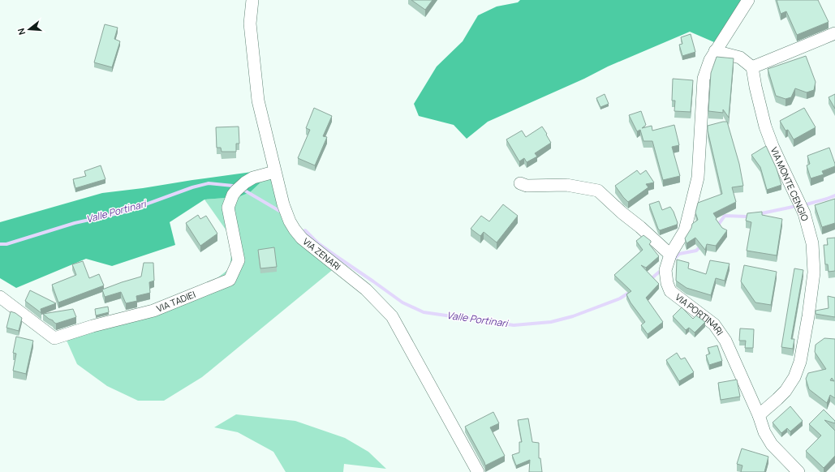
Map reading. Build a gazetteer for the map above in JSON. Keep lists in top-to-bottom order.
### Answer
{
  "streets": {
    "street": [
      "VIA MONTE CENGIO",
      "VIA ZENARI",
      "VIA TADIEI",
      "VIA PORTINARI"
    ]
  },
  "crossings": [
    ["VIA MONTE CENGIO", "VIA PORTINARI"],
    ["VIA ZENARI", "VIA TADIEI"]
  ],
  "water": ["Valle Portinari"],
  "north": "left"
}
